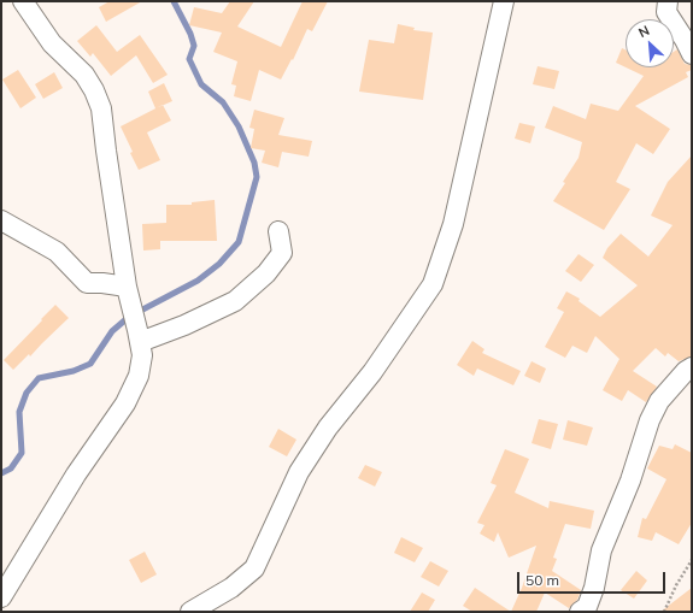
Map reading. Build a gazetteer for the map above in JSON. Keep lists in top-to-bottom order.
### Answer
{
  "scale_bar": "50 m",
  "north": "top left"
}
